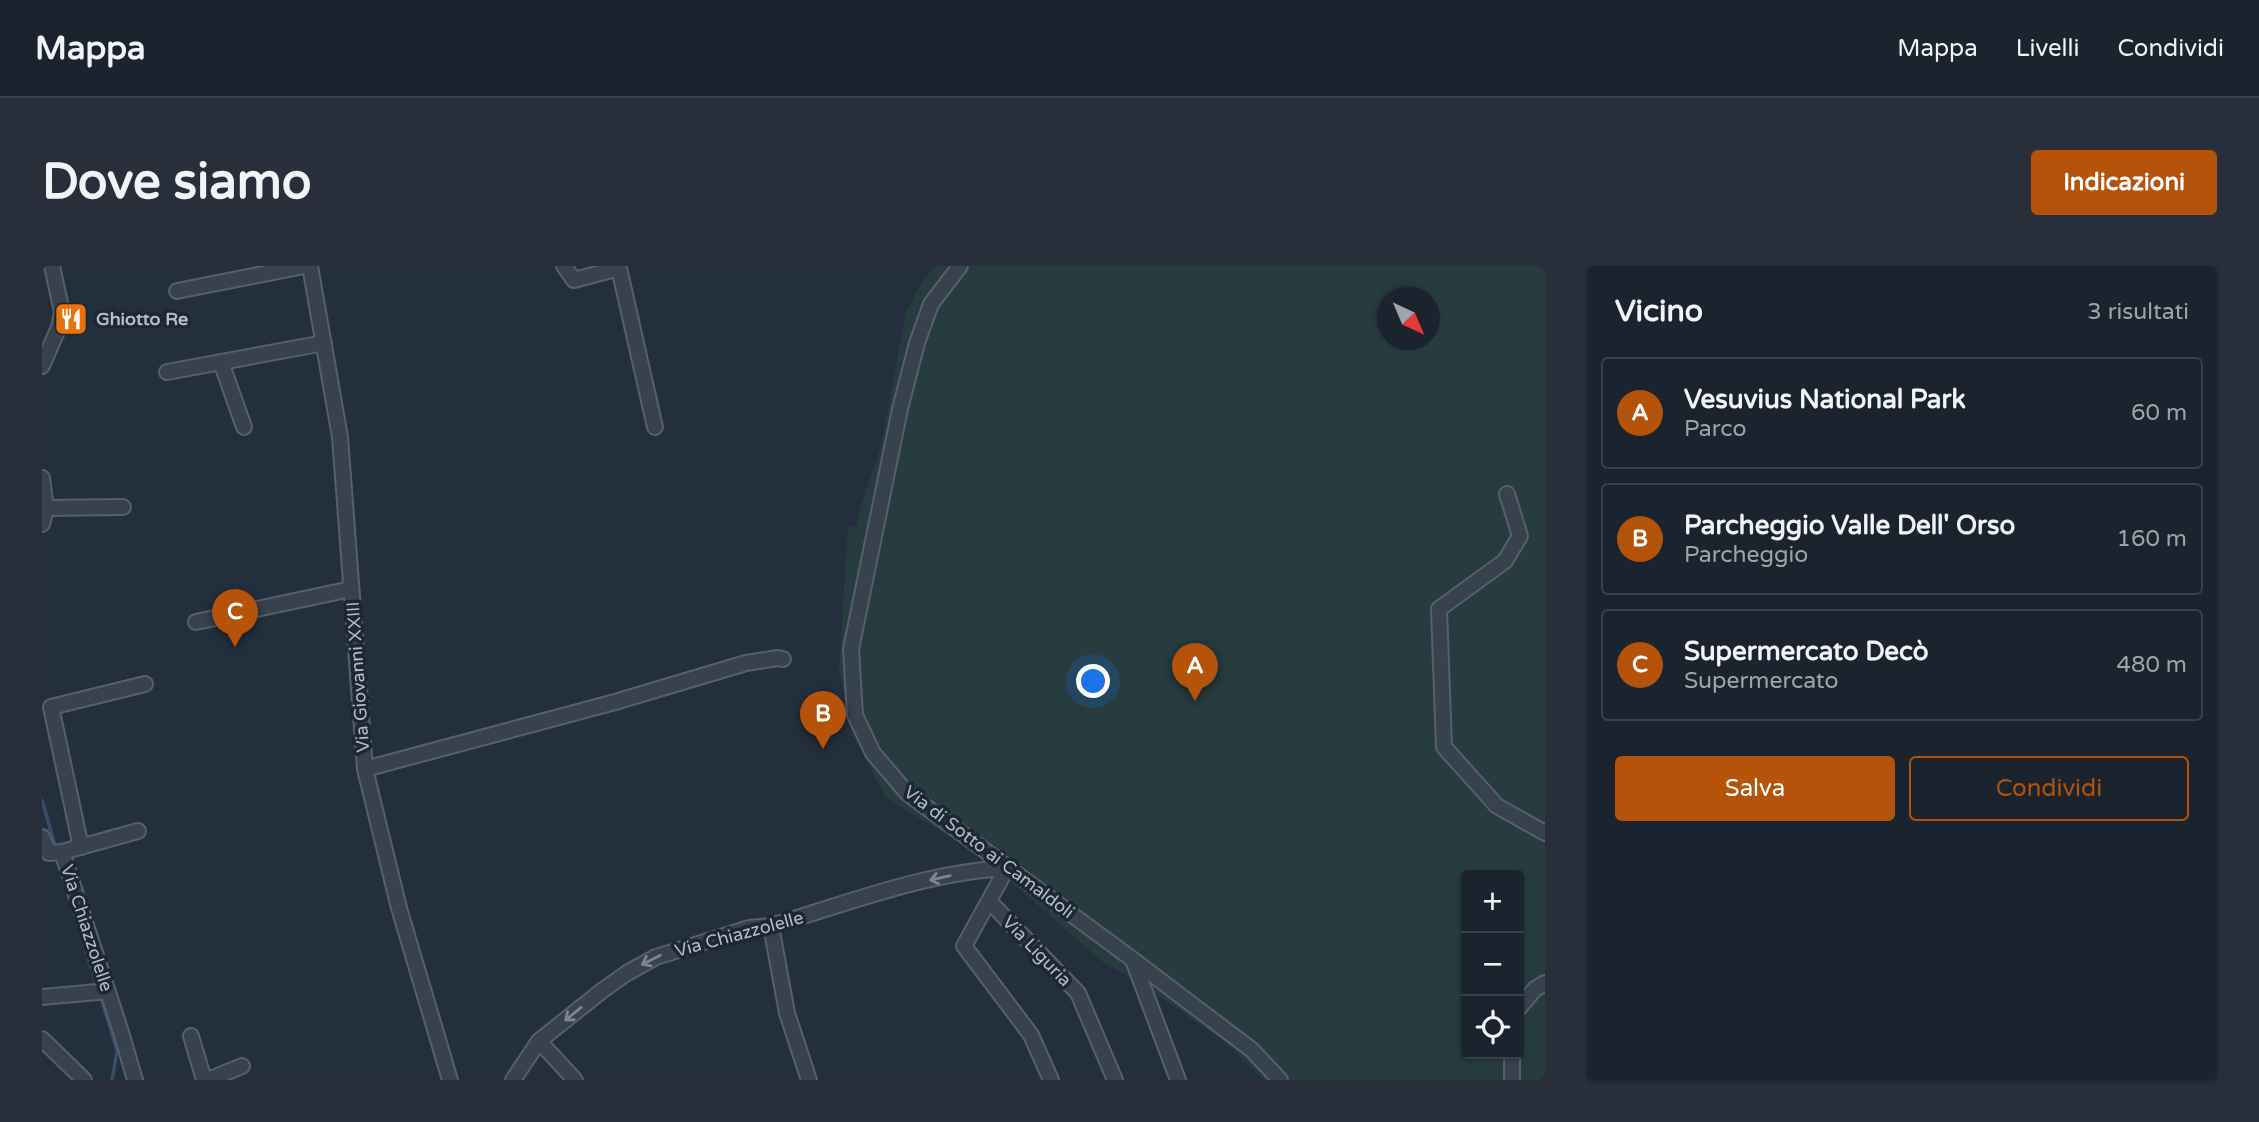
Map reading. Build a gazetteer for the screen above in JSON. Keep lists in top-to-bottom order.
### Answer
{
  "streets": {
    "street": [
      "Via Giovanni XXIII",
      "Via di Sotto ai Camaldoli",
      "Via Chiazzolelle",
      "Via Liguria"
    ]
  },
  "crossings": [
    ["Via di Sotto ai Camaldoli", "Via Chiazzolelle"]
  ],
  "one_way": ["Via Chiazzolelle"],
  "places": {
    "restaurant": ["Ghiotto Re"]
  },
  "north": "bottom right",
  "page": {
    "header": "Mappa",
    "nav": ["Mappa", "Livelli", "Condividi"],
    "buttons": [
      "Indicazioni",
      ["Salva", "Condividi"]
    ],
    "title": "Dove siamo",
    "heading": ["Vicino", "3 risultati"],
    "list": [
      {
        "mark": "A",
        "name": "Vesuvius National Park",
        "note": "Parco",
        "value": "60 m"
      },
      {
        "mark": "B",
        "name": "Parcheggio Valle Dell' Orso",
        "note": "Parcheggio",
        "value": "160 m"
      },
      {
        "mark": "C",
        "name": "Supermercato Decò",
        "note": "Supermercato",
        "value": "480 m"
      }
    ],
    "pins": ["C", "A", "B"],
    "map_buttons": ["+", "−"]
  }
}
